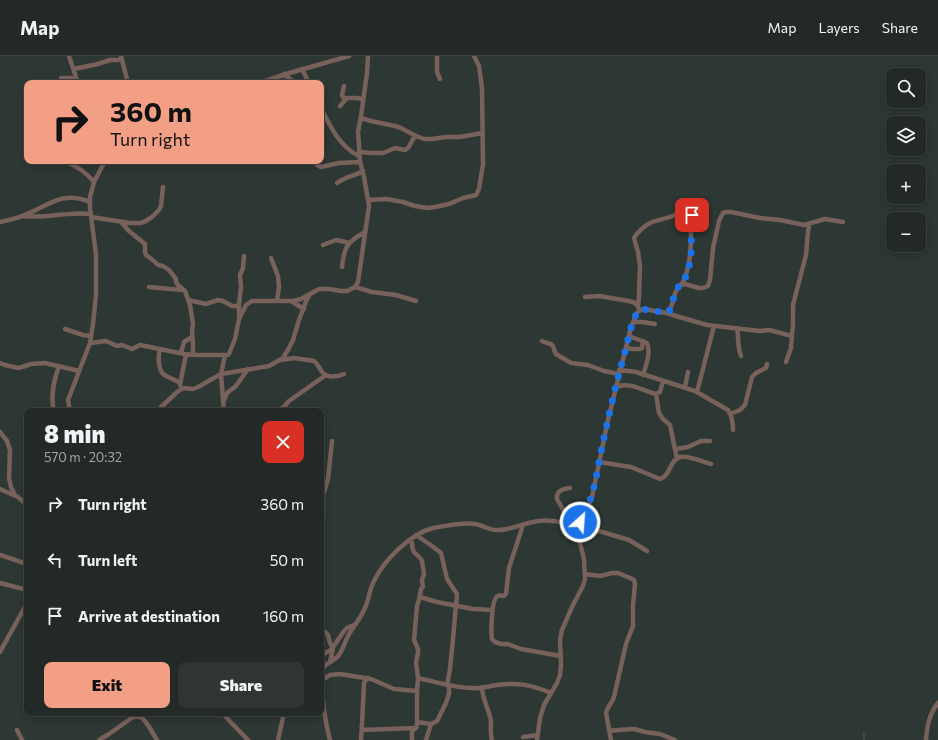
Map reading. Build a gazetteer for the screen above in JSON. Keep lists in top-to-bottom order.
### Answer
{
  "page": {
    "header": "Map",
    "nav": ["Map", "Layers", "Share"],
    "map_buttons": ["+", "−"],
    "turn": ["360 m", "Turn right"],
    "heading": ["8 min", "570 m · 20:32"],
    "list": [
      {
        "name": "Turn right",
        "value": "360 m"
      },
      {
        "name": "Turn left",
        "value": "50 m"
      },
      {
        "name": "Arrive at destination",
        "value": "160 m"
      }
    ],
    "buttons": ["Exit", "Share"]
  }
}
